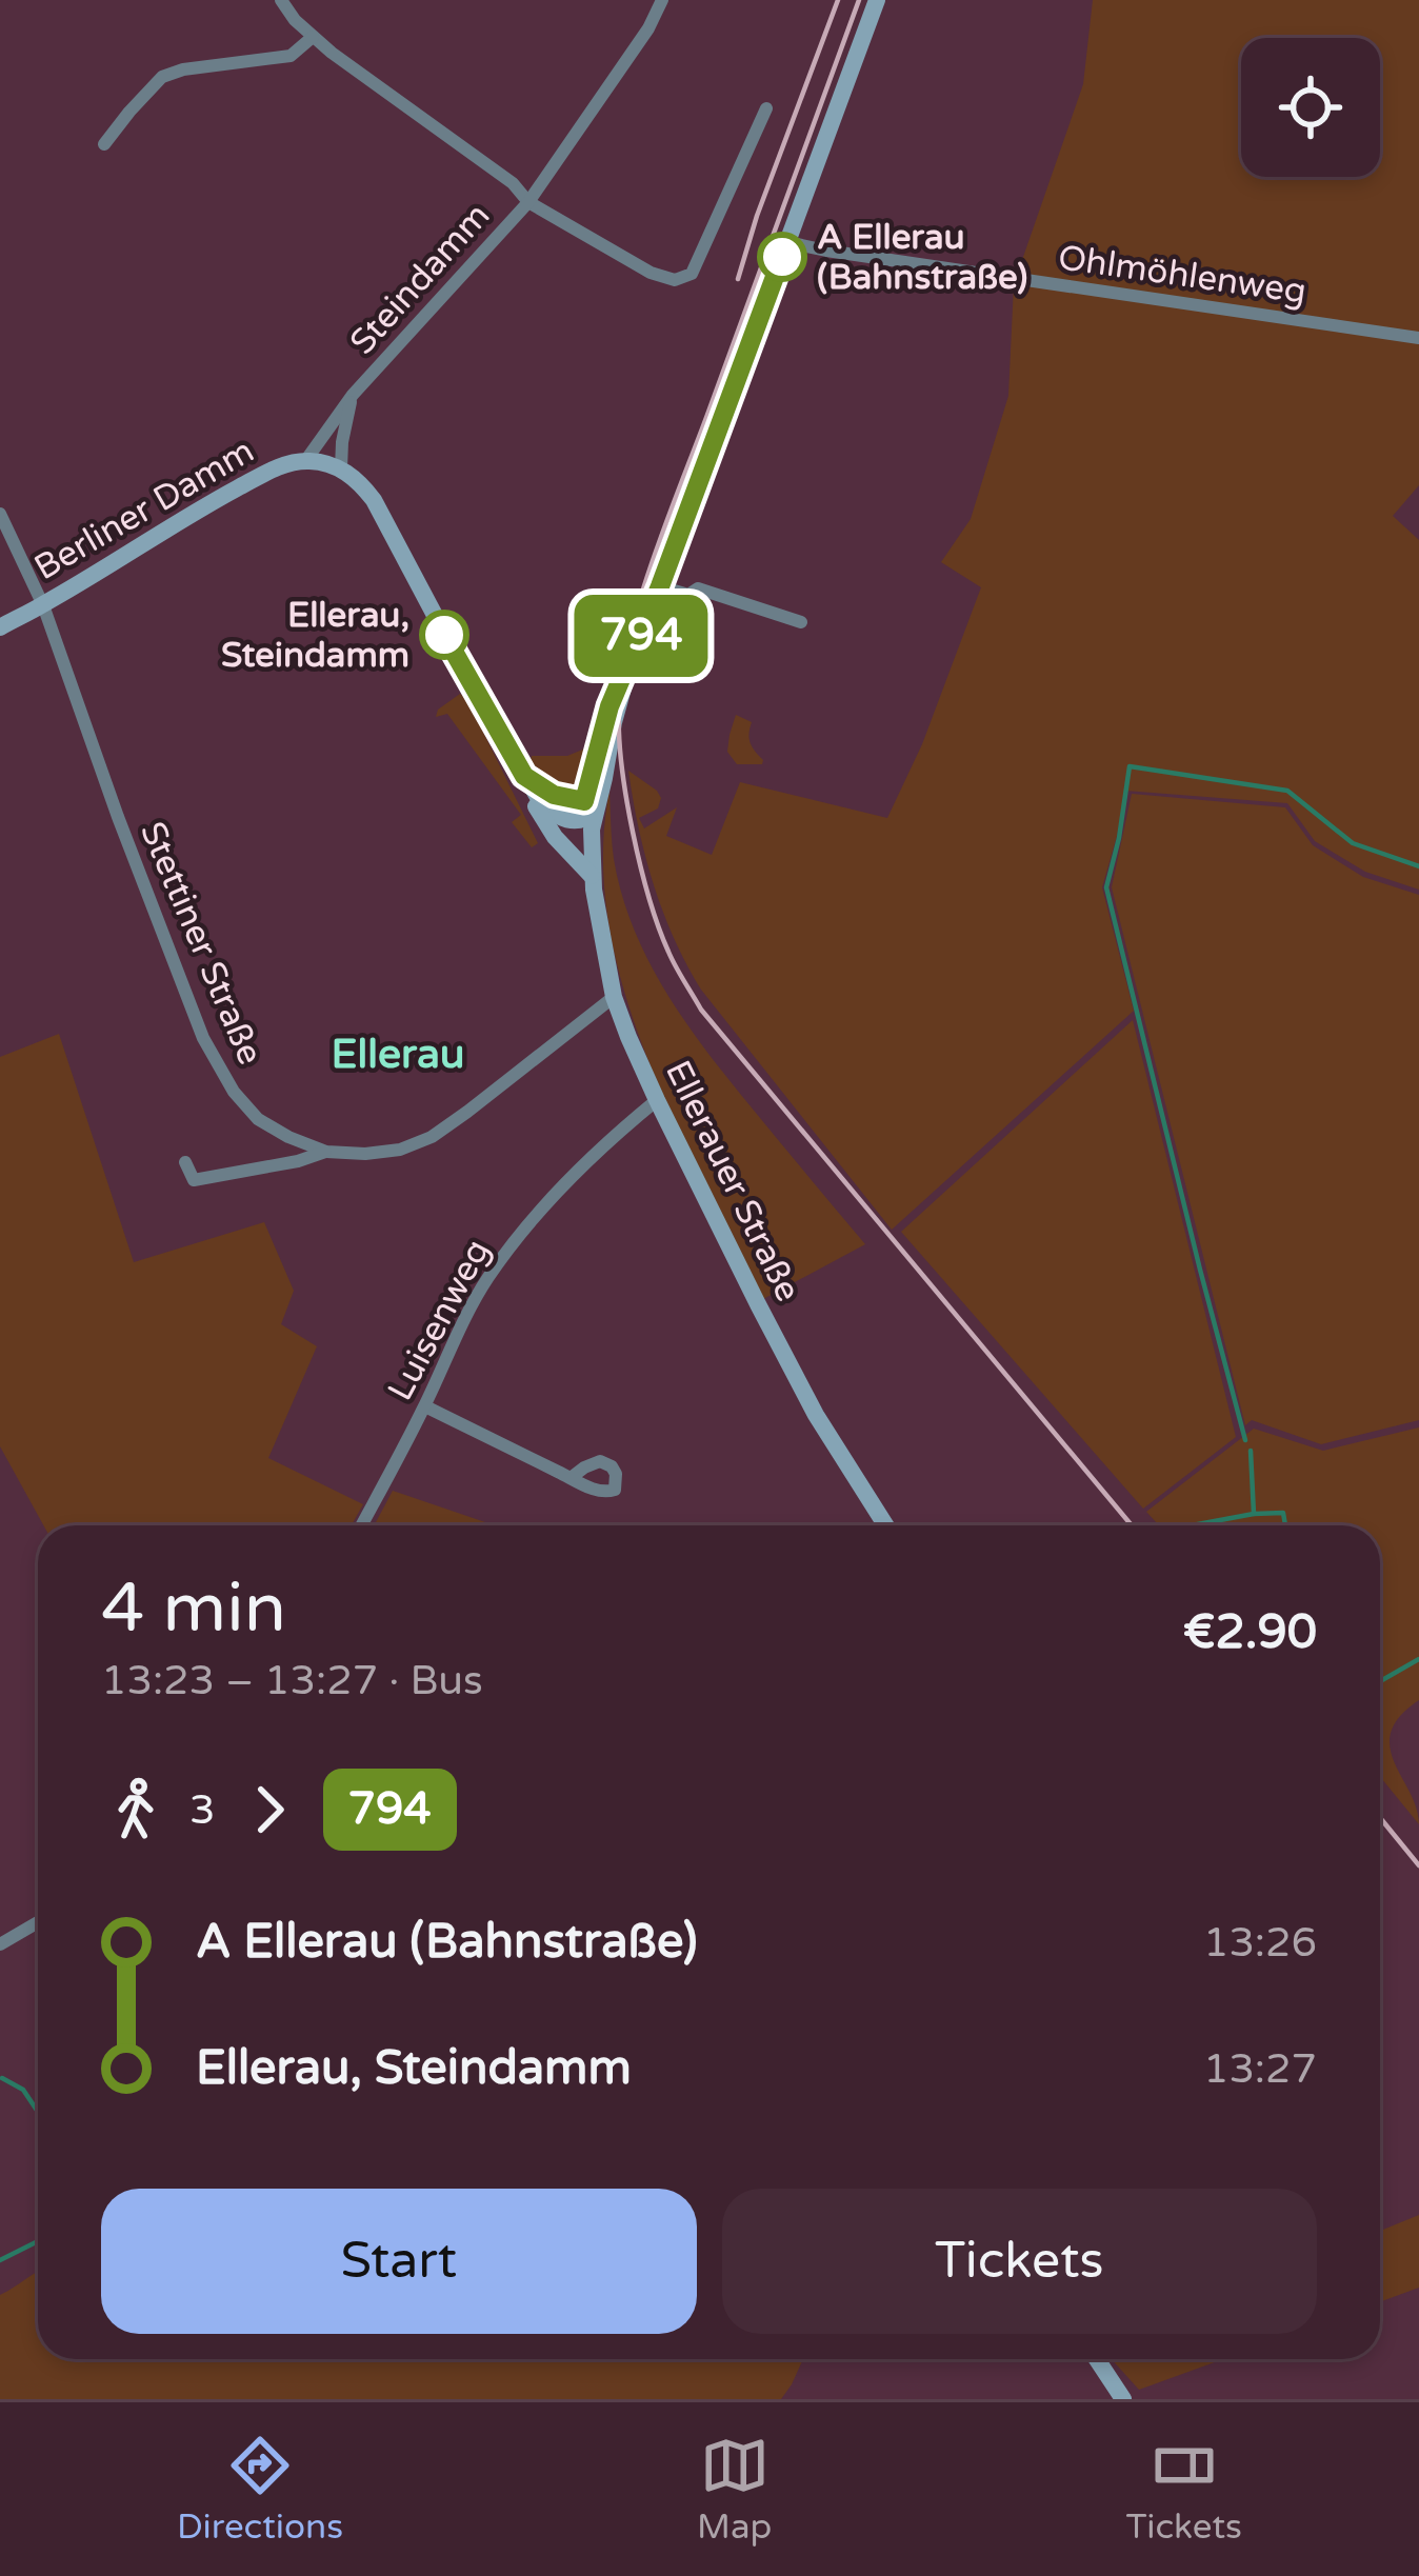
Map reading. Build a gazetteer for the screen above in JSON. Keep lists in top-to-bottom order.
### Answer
{
  "streets": {
    "main road": ["Berliner Damm", "Ellerauer Straße"],
    "street": [
      "Ohlmöhlenweg",
      "Steindamm",
      "Stettiner Straße",
      "Luisenweg"
    ]
  },
  "crossings": [
    ["Ohlmöhlenweg", "Ellerauer Straße"],
    ["Steindamm", "Berliner Damm"],
    ["Berliner Damm", "Stettiner Straße"],
    ["Stettiner Straße", "Ellerauer Straße"],
    ["Ellerauer Straße", "Luisenweg"]
  ],
  "districts": ["Ellerau"],
  "places": ["A Ellerau (Bahnstraße)", "Ellerau, Steindamm"],
  "lines": ["bus line 794"],
  "page": {
    "on_map": "794",
    "heading": ["4 min", "13:23 – 13:27 · Bus", "€2.90"],
    "legs": ["3", "794"],
    "list": [
      {
        "name": "A Ellerau (Bahnstraße)",
        "value": "13:26"
      },
      {
        "name": "Ellerau, Steindamm",
        "value": "13:27"
      }
    ],
    "buttons": ["Start", "Tickets"],
    "tabs": ["Directions", "Map", "Tickets"]
  }
}
